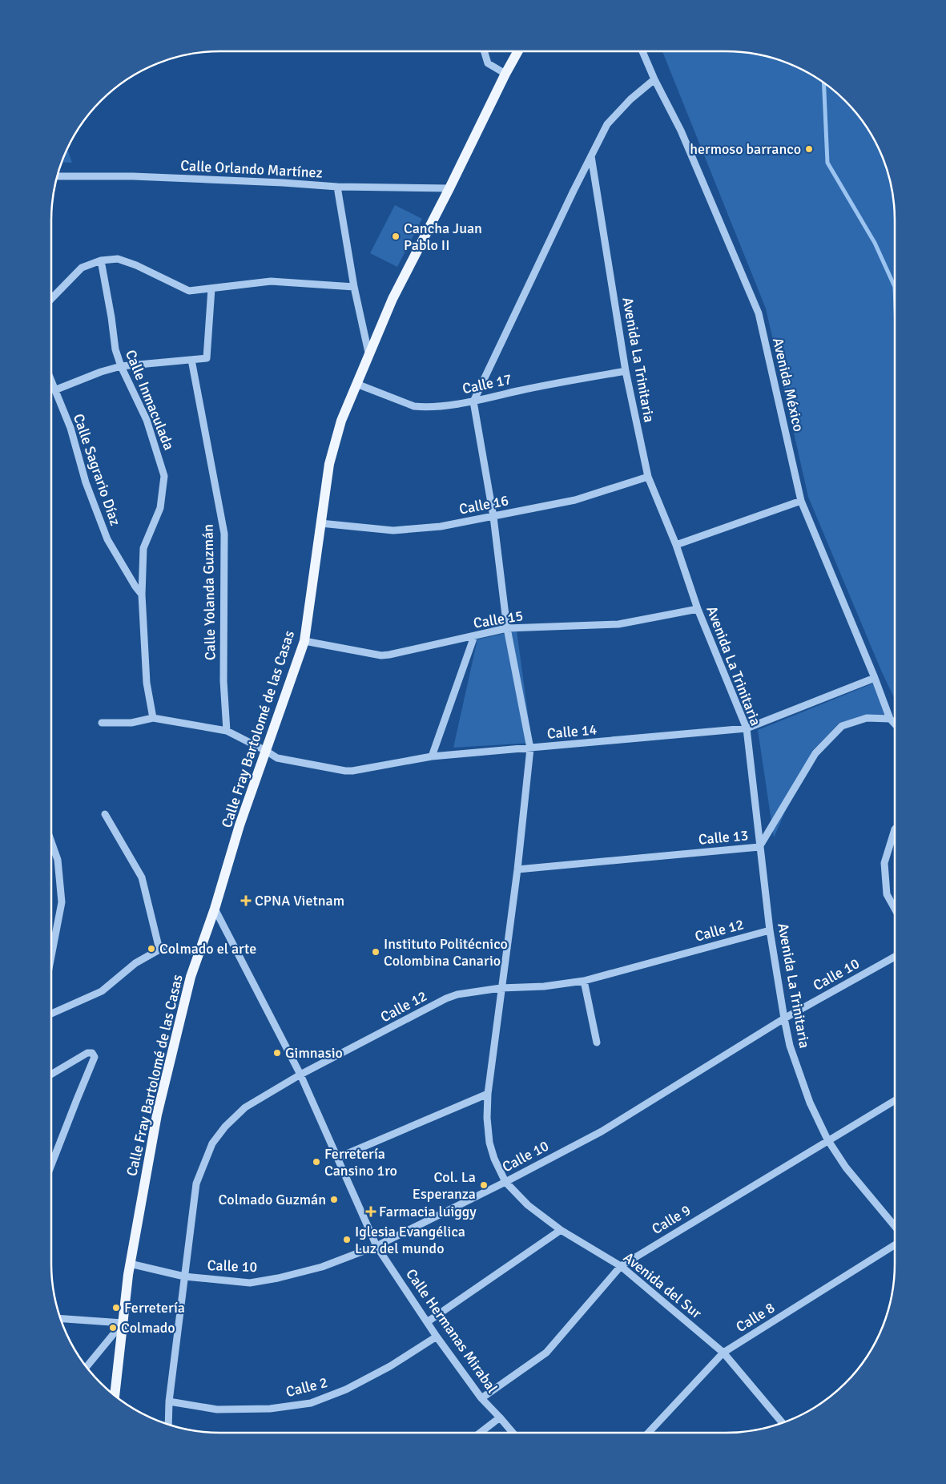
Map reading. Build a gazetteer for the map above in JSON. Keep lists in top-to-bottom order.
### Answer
{
  "streets": {
    "main road": ["Calle Fray Bartolomé de las Casas"],
    "street": [
      "Calle Orlando Martínez",
      "Avenida La Trinitaria",
      "Calle 17",
      "Avenida México",
      "Calle Inmaculada",
      "Calle Sagrario Díaz",
      "Calle 16",
      "Calle Yolanda Guzmán",
      "Calle 15",
      "Calle 14",
      "Calle 13",
      "Calle 12",
      "Calle 10",
      "Calle 9",
      "Avenida del Sur",
      "Calle 8",
      "Calle Hermanas Mirabal",
      "Calle 2"
    ]
  },
  "crossings": [
    ["Calle Orlando Martínez", "Calle Fray Bartolomé de las Casas"],
    ["Avenida La Trinitaria", "Calle 17"],
    ["Avenida La Trinitaria", "Calle 16"],
    ["Avenida La Trinitaria", "Calle 15"],
    ["Avenida La Trinitaria", "Calle 14"],
    ["Avenida La Trinitaria", "Calle 13"],
    ["Avenida La Trinitaria", "Calle 12"],
    ["Avenida La Trinitaria", "Calle 10"],
    ["Avenida La Trinitaria", "Calle 9"],
    ["Calle 17", "Calle Fray Bartolomé de las Casas"],
    ["Calle 17", "Avenida del Sur"],
    ["Avenida México", "Calle 14"],
    ["Avenida México", "Calle 13"],
    ["Calle Inmaculada", "Calle Sagrario Díaz"],
    ["Calle 16", "Calle Fray Bartolomé de las Casas"],
    ["Calle 16", "Avenida del Sur"],
    ["Calle 15", "Calle Fray Bartolomé de las Casas"],
    ["Calle 15", "Avenida del Sur"],
    ["Calle Fray Bartolomé de las Casas", "Calle 14"],
    ["Calle Fray Bartolomé de las Casas", "Calle 10"],
    ["Calle Fray Bartolomé de las Casas", "Calle Hermanas Mirabal"],
    ["Calle 14", "Avenida del Sur"],
    ["Calle 13", "Avenida del Sur"],
    ["Calle 12", "Calle 10"],
    ["Calle 12", "Avenida del Sur"],
    ["Calle 12", "Calle Hermanas Mirabal"],
    ["Calle 12", "Calle 2"],
    ["Calle 10", "Avenida del Sur"],
    ["Calle 10", "Calle Hermanas Mirabal"],
    ["Calle 9", "Avenida del Sur"],
    ["Calle 9", "Calle Hermanas Mirabal"],
    ["Avenida del Sur", "Calle 8"],
    ["Calle Hermanas Mirabal", "Calle 2"]
  ],
  "places": {
    "other": [
      "hermoso barranco",
      "Cancha Juan Pablo II",
      "Colmado el arte",
      "Instituto Politécnico Colombina Canario",
      "Gimnasio",
      "Ferretería Cansino 1ro",
      "Col. La Esperanza",
      "Colmado Guzmán",
      "Iglesia Evangélica Luz del mundo",
      "Ferretería",
      "Colmado"
    ],
    "health": ["CPNA Vietnam", "Farmacia luiggy"]
  }
}
